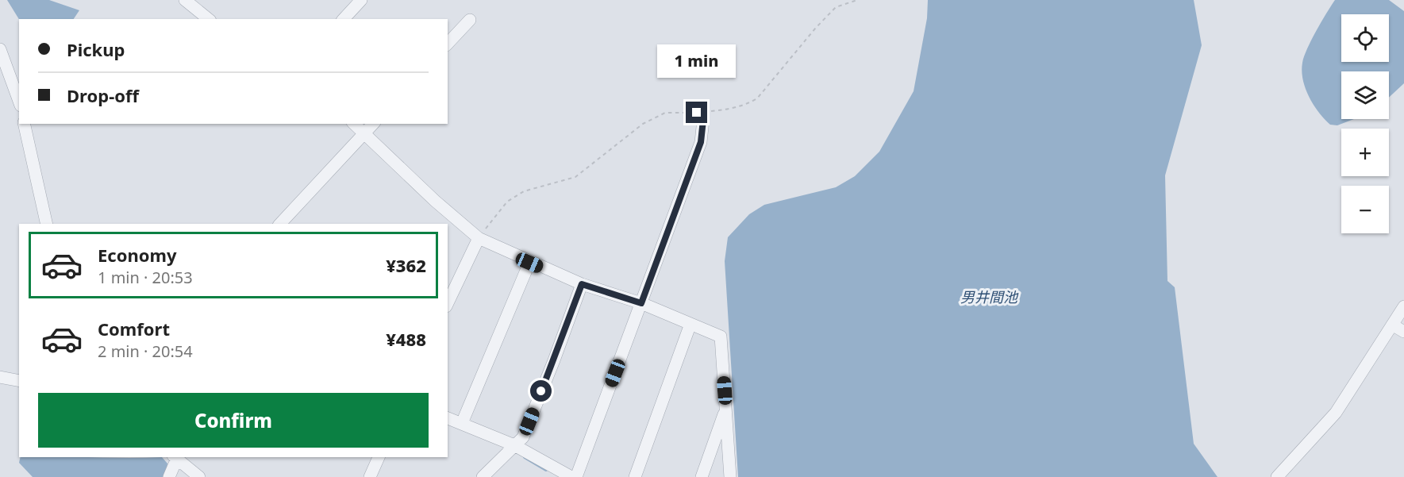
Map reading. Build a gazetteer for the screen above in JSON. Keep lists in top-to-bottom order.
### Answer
{
  "water": ["男井間池"],
  "page": {
    "map_buttons": ["+", "−"],
    "banner": ["Pickup", "Drop-off"],
    "bubble": "1 min",
    "list": [
      {
        "name": "Economy",
        "note": "1 min · 20:53",
        "value": "¥362"
      },
      {
        "name": "Comfort",
        "note": "2 min · 20:54",
        "value": "¥488"
      }
    ],
    "buttons": "Confirm"
  }
}
